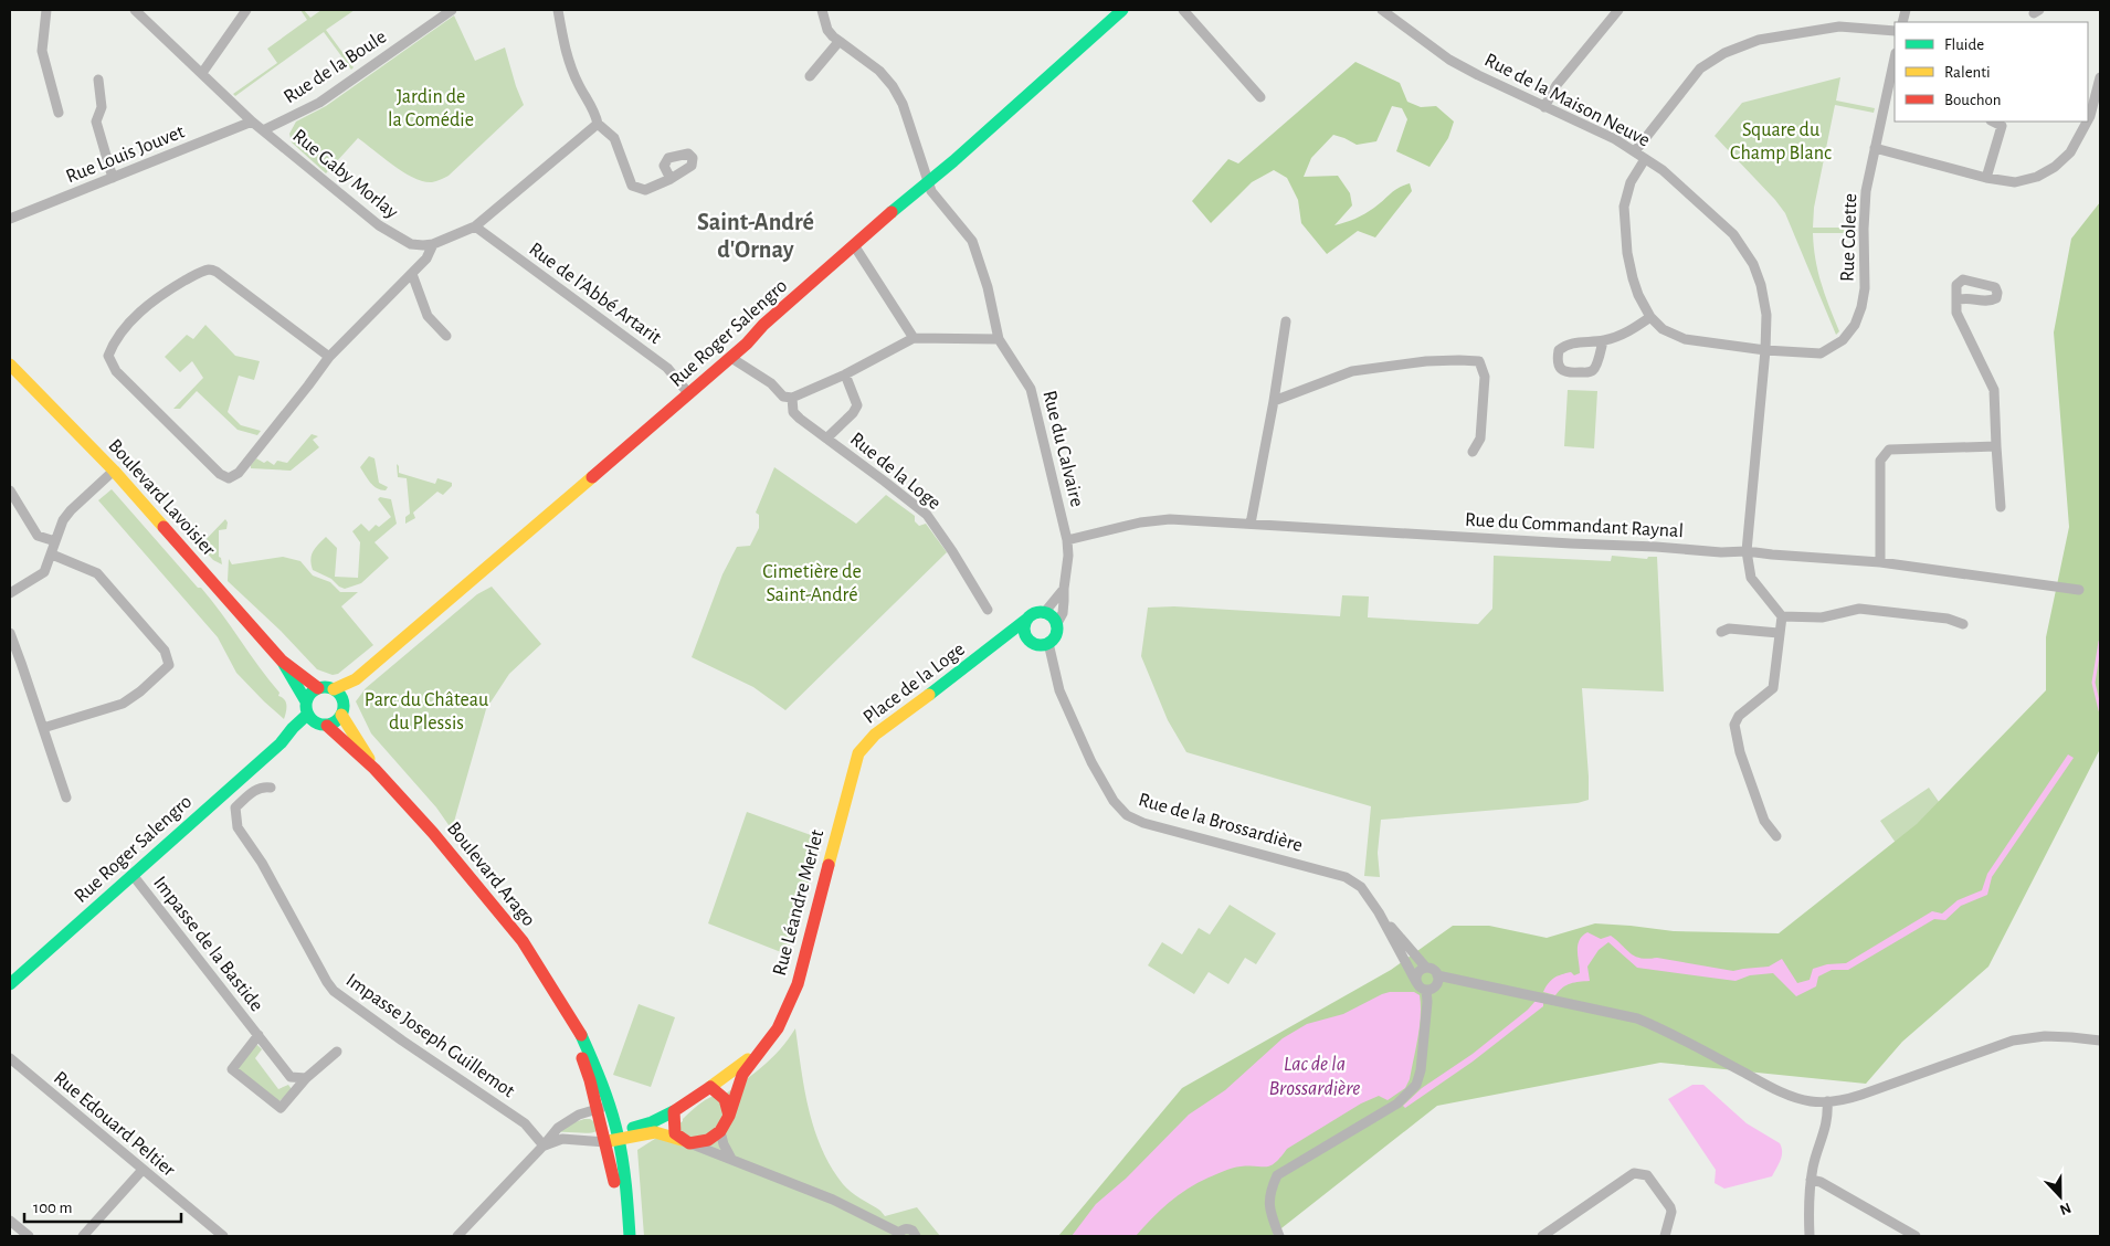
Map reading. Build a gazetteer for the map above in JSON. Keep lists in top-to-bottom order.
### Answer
{
  "streets": {
    "main road": [
      "Rue Roger Salengro",
      "Boulevard Lavoisier",
      "Place de la Loge",
      "Boulevard Arago",
      "Rue Léandre Merlet"
    ],
    "street": [
      "Rue de la Boule",
      "Rue de la Maison Neuve",
      "Rue Louis Jouvet",
      "Rue Gaby Morlay",
      "Rue Colette",
      "Rue de l'Abbé Artarit",
      "Rue du Calvaire",
      "Rue de la Loge",
      "Rue du Commandant Raynal",
      "Rue de la Brossardière",
      "Impasse de la Bastide",
      "Impasse Joseph Guillemot",
      "Rue Edouard Peltier"
    ]
  },
  "crossings": [
    ["Rue de la Boule", "Rue Gaby Morlay"],
    ["Rue de la Maison Neuve", "Rue Colette"],
    ["Rue de la Maison Neuve", "Rue du Commandant Raynal"],
    ["Rue Louis Jouvet", "Rue Gaby Morlay"],
    ["Rue de l'Abbé Artarit", "Rue Roger Salengro"],
    ["Rue Roger Salengro", "Boulevard Lavoisier"],
    ["Rue Roger Salengro", "Boulevard Arago"],
    ["Rue Roger Salengro", "Impasse de la Bastide"],
    ["Rue du Calvaire", "Rue du Commandant Raynal"],
    ["Boulevard Lavoisier", "Boulevard Arago"],
    ["Place de la Loge", "Rue de la Brossardière"],
    ["Place de la Loge", "Rue Léandre Merlet"]
  ],
  "districts": ["Saint-André d'Ornay"],
  "water": ["Lac de la Brossardière"],
  "parks": [
    "Jardin de la Comédie",
    "Square du Champ Blanc",
    "Cimetière de Saint-André",
    "Parc du Château du Plessis"
  ],
  "legend": ["Fluide", "Ralenti", "Bouchon"],
  "scale_bar": "100 m",
  "north": "bottom"
}
